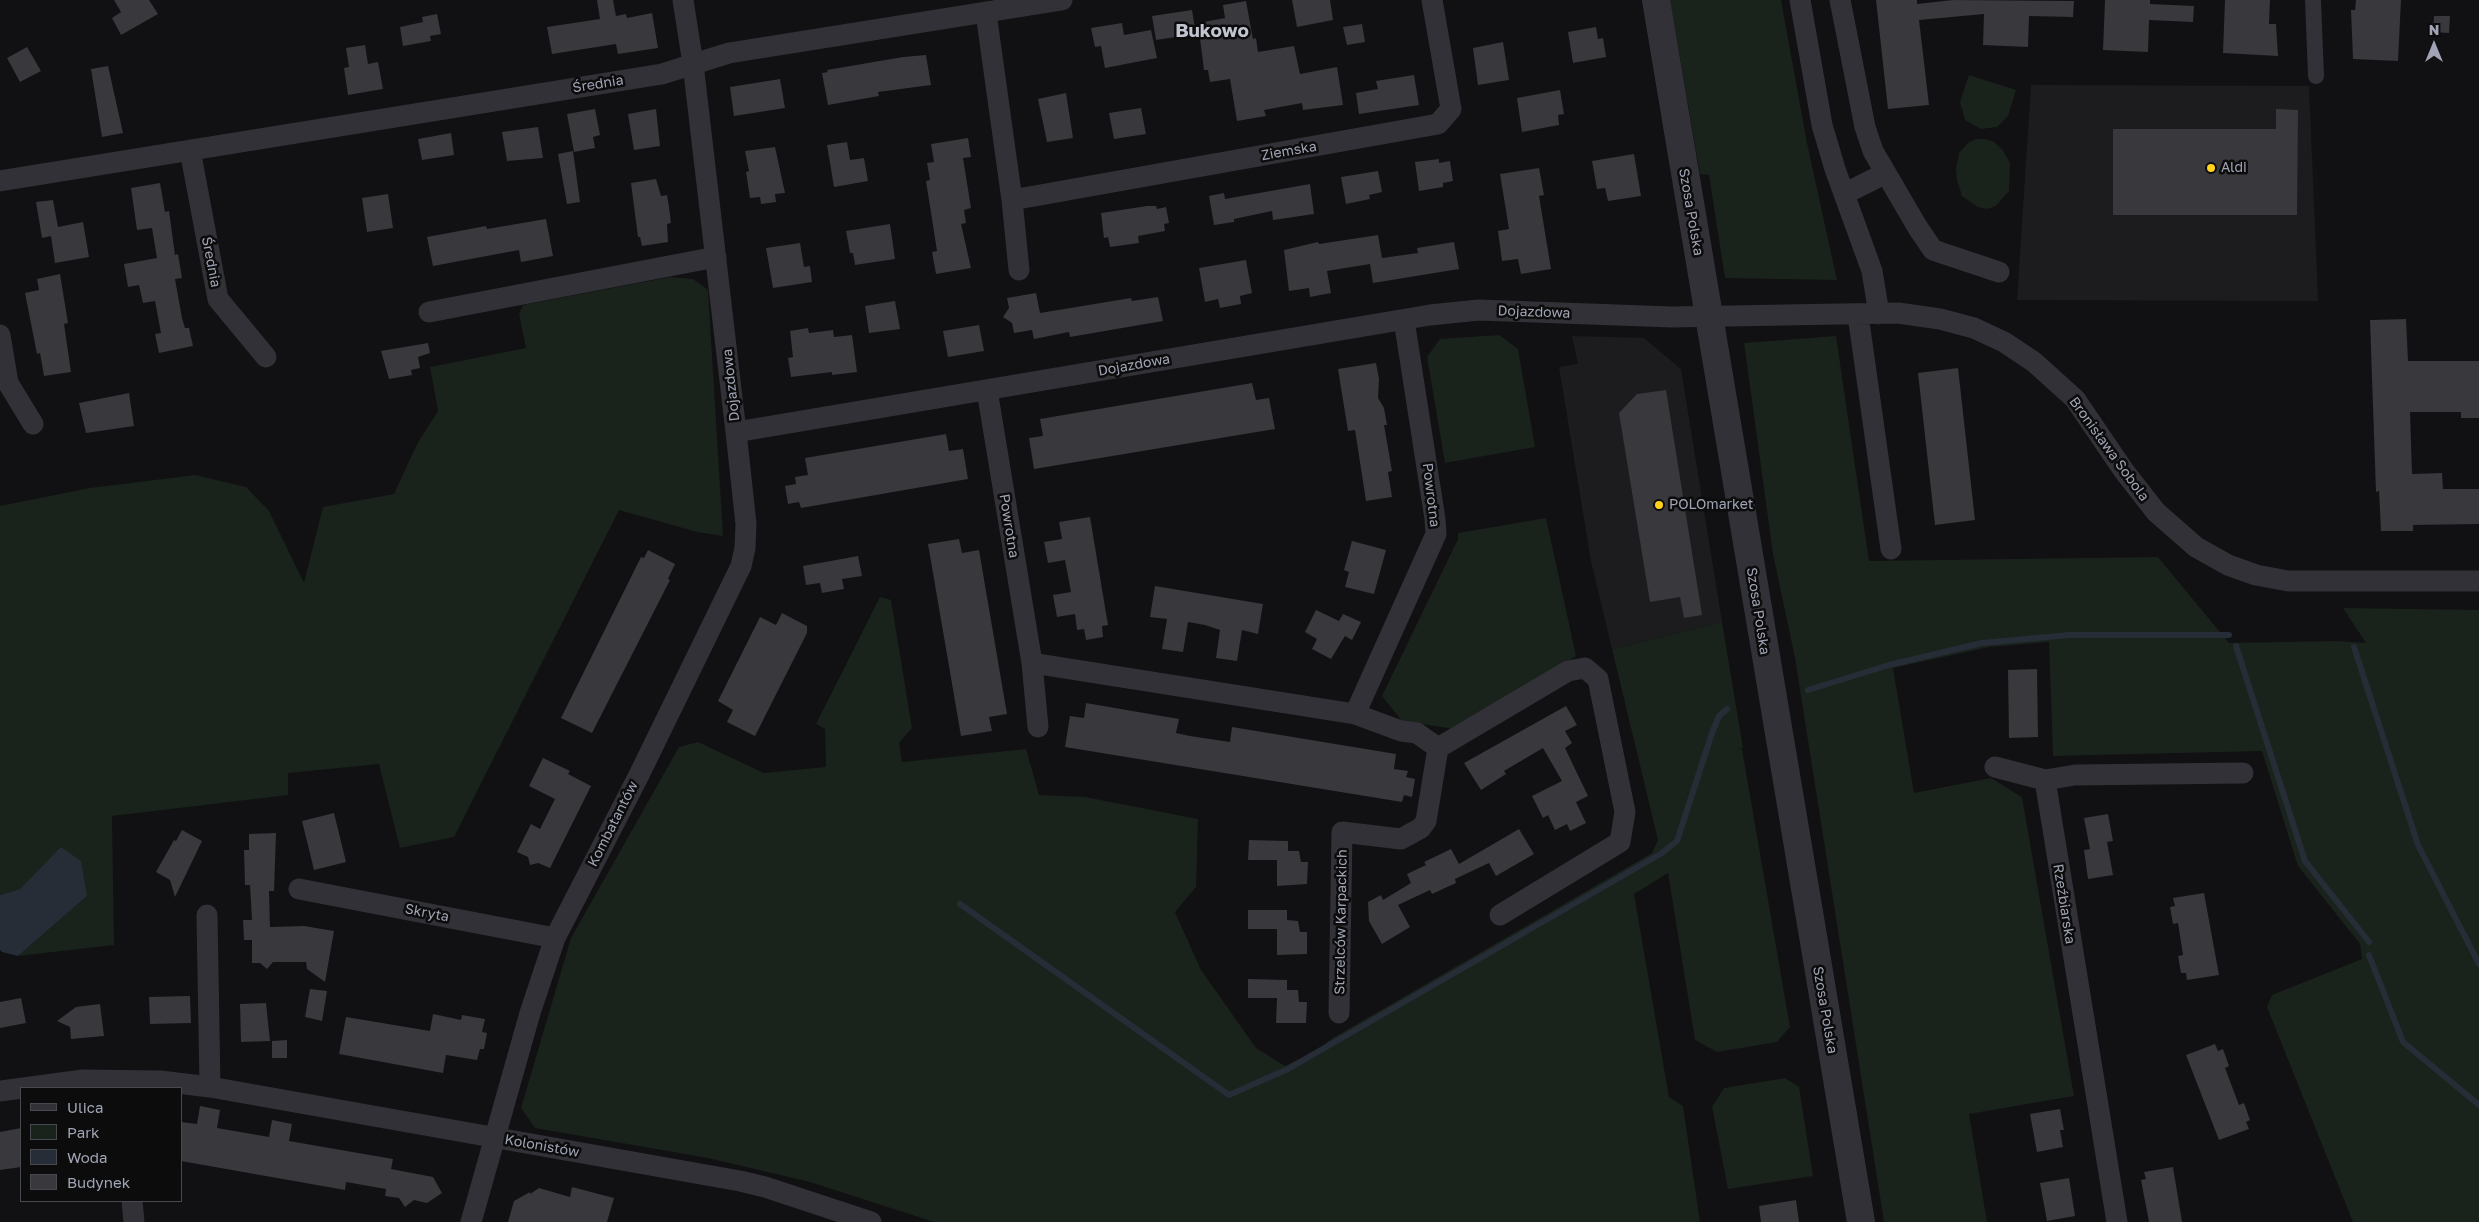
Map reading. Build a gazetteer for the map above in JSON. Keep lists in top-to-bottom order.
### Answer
{
  "streets": {
    "street": [
      "Średnia",
      "Ziemska",
      "Szosa Polska",
      "Dojazdowa",
      "Bronisława Sobola",
      "Powrotna",
      "Kombatantów",
      "Rzeźbiarska",
      "Skryta",
      "Strzelców Karpackich",
      "Kolonistów"
    ]
  },
  "crossings": [
    ["Średnia", "Dojazdowa"],
    ["Szosa Polska", "Dojazdowa"],
    ["Szosa Polska", "Bronisława Sobola"],
    ["Dojazdowa", "Bronisława Sobola"],
    ["Dojazdowa", "Powrotna"],
    ["Dojazdowa", "Kombatantów"],
    ["Kombatantów", "Skryta"],
    ["Kombatantów", "Kolonistów"]
  ],
  "districts": ["Bukowo"],
  "places": ["Aldi", "POLOmarket"],
  "legend": [
    "Ulica",
    "Park",
    "Woda",
    "Budynek"
  ],
  "north": "top"
}
